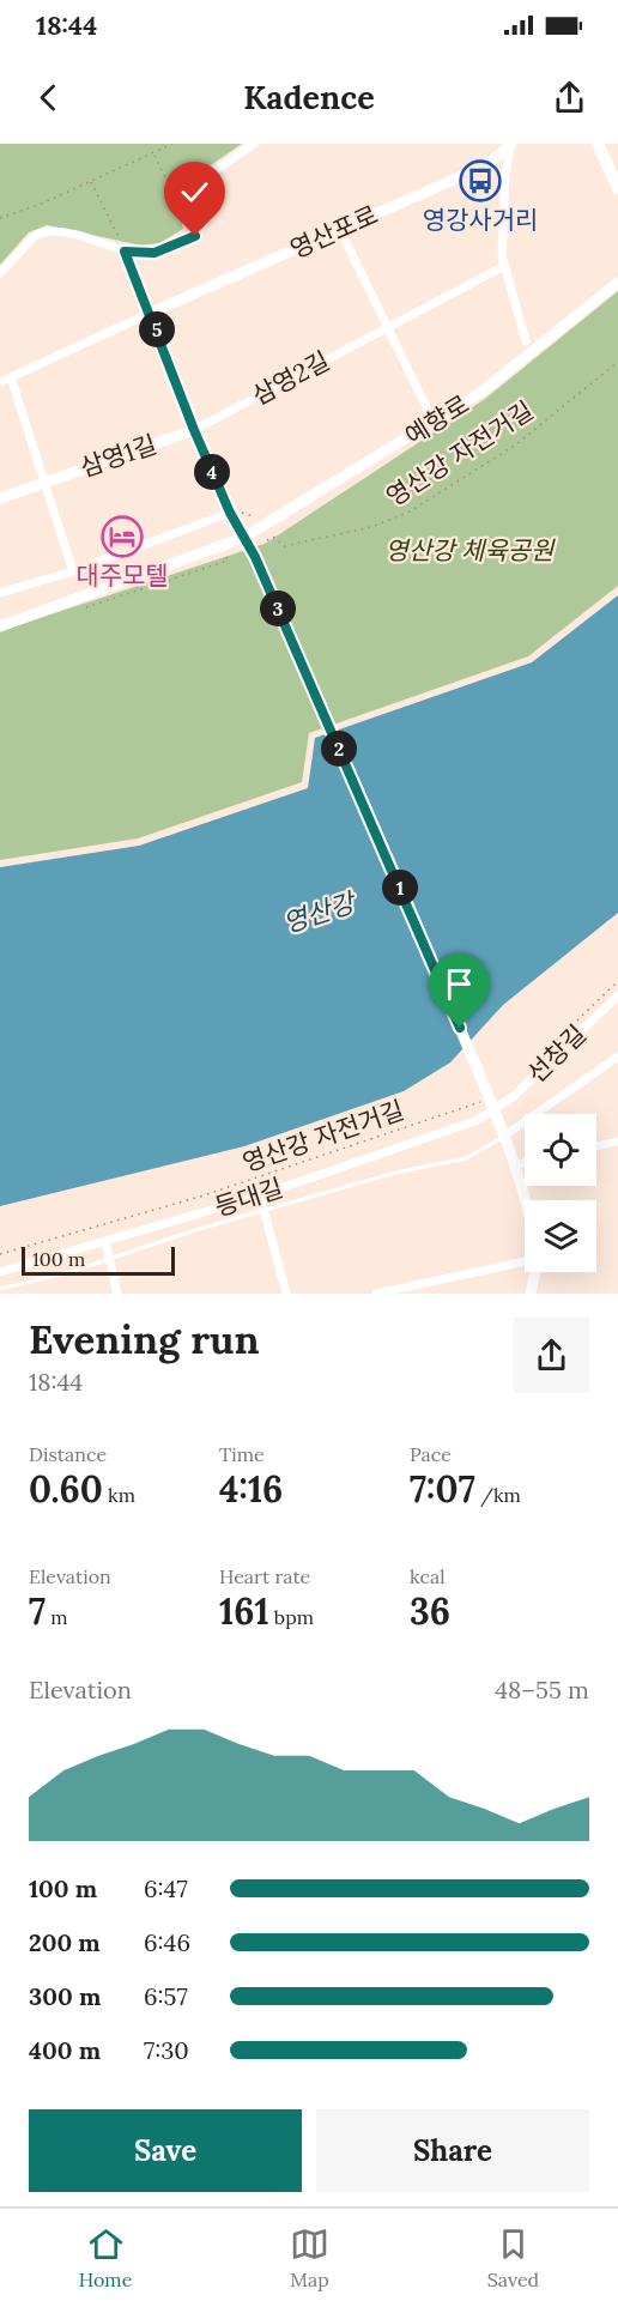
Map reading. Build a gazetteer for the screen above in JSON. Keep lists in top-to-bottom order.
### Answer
{
  "streets": {
    "street": [
      "영산포로",
      "삼영2길",
      "예향로",
      "삼영1길",
      "선창길",
      "등대길"
    ],
    "path": ["영산강 자전거길"]
  },
  "crossings": [
    ["삼영2길", "삼영1길"],
    ["영산강 자전거길", "선창길"],
    ["영산강 자전거길", "등대길"],
    ["선창길", "등대길"]
  ],
  "water": ["영산강"],
  "parks": ["영산강 체육공원"],
  "places": {
    "bus stop": ["영강사거리"],
    "hotel": ["대주모텔"]
  },
  "scale_bar": "100 m",
  "page": {
    "status": "18:44",
    "header": "Kadence",
    "pins": [
      "5",
      "4",
      "3",
      "2",
      "1"
    ],
    "scale": "100 m",
    "heading": ["Evening run", "18:44"],
    "stats": [
      ["Distance", "0.60 km"],
      ["Time", "4:16"],
      ["Pace", "7:07 /km"],
      ["Elevation", "7 m"],
      ["Heart rate", "161 bpm"],
      ["kcal", "36"]
    ],
    "chart": ["Elevation", "48–55 m"],
    "list": [
      {
        "name": "100 m",
        "note": "6:47"
      },
      {
        "name": "200 m",
        "note": "6:46"
      },
      {
        "name": "300 m",
        "note": "6:57"
      },
      {
        "name": "400 m",
        "note": "7:30"
      }
    ],
    "buttons": ["Save", "Share"],
    "tabs": ["Home", "Map", "Saved"]
  }
}
